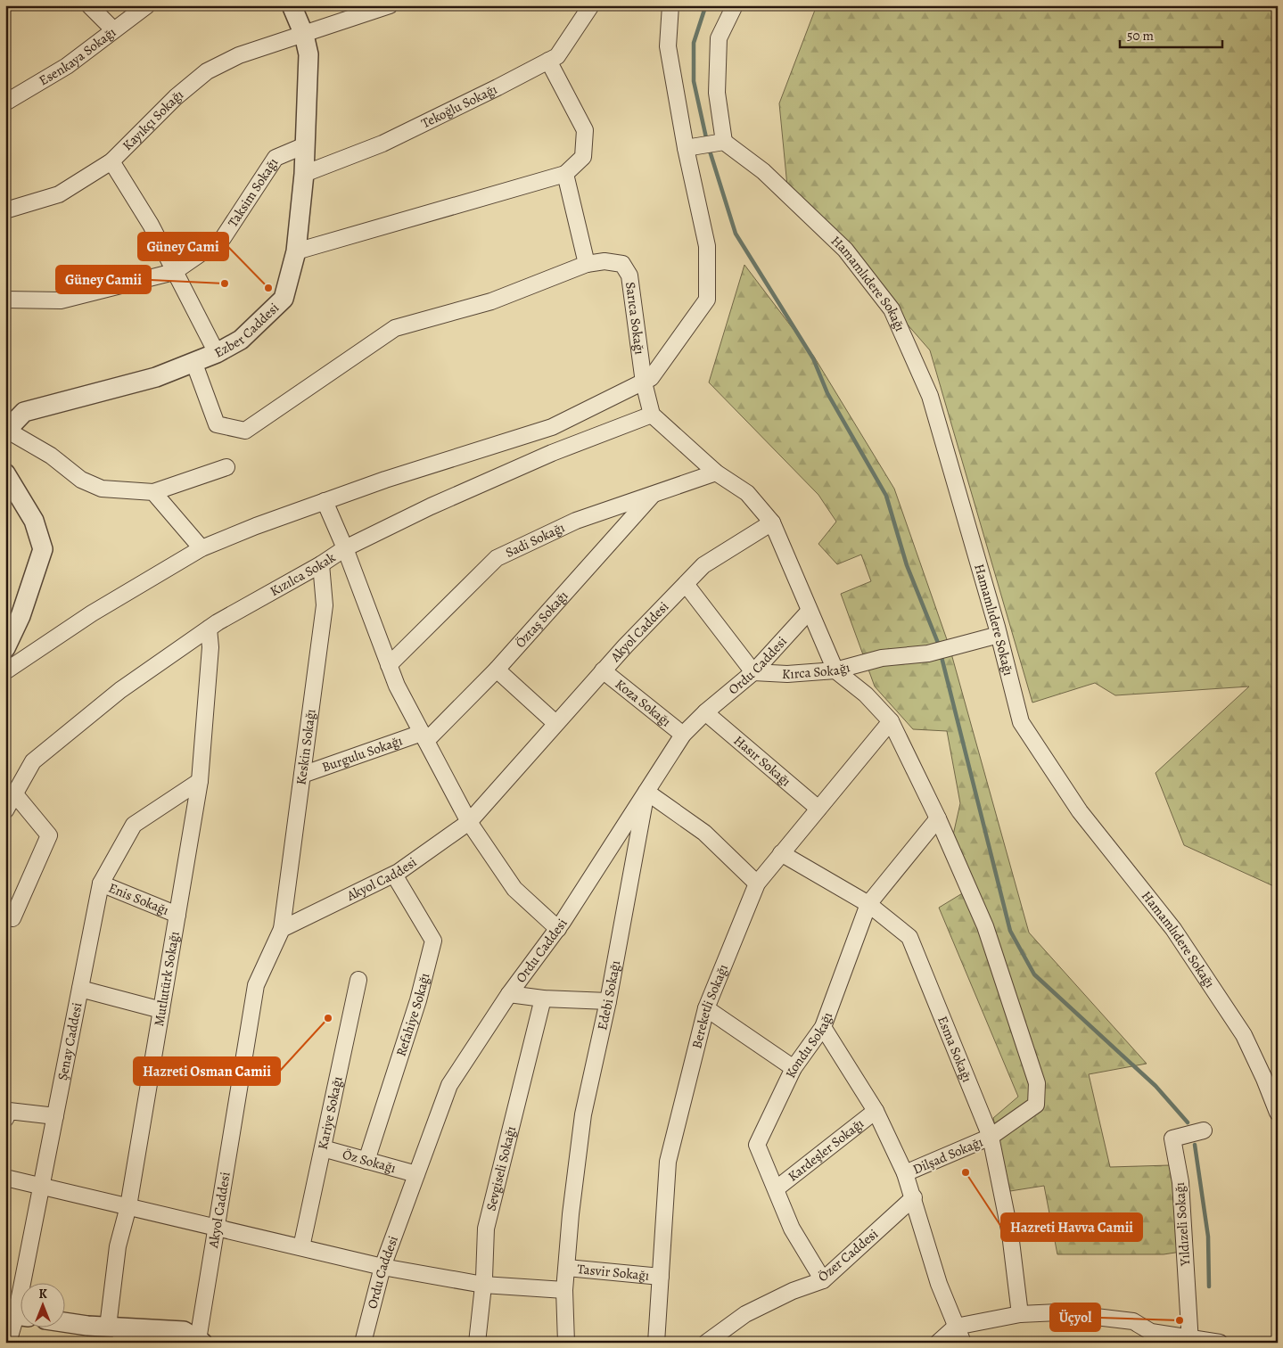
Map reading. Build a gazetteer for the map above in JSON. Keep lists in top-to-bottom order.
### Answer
{
  "streets": {
    "street": [
      "Esenkaya Sokağı",
      "Tekoğlu Sokağı",
      "Kayıkçı Sokağı",
      "Taksim Sokağı",
      "Hamamlıdere Sokağı",
      "Sarıca Sokağı",
      "Ezber Caddesi",
      "Sadi Sokağı",
      "Kızılca Sokak",
      "Öztaş Sokağı",
      "Akyol Caddesi",
      "Ordu Caddesi",
      "Kırca Sokağı",
      "Koza Sokağı",
      "Keskin Sokağı",
      "Burgulu Sokağı",
      "Hasır Sokağı",
      "Enis Sokağı",
      "Mutlutürk Sokağı",
      "Edebi Sokağı",
      "Bereketli Sokağı",
      "Refahiye Sokağı",
      "Şenay Caddesi",
      "Kondu Sokağı",
      "Esma Sokağı",
      "Kariye Sokağı",
      "Kardeşler Sokağı",
      "Dilşad Sokağı",
      "Öz Sokağı",
      "Sevgiseli Sokağı",
      "Yıldızeli Sokağı",
      "Özer Caddesi",
      "Tasvir Sokağı"
    ]
  },
  "crossings": [
    ["Tekoğlu Sokağı", "Ezber Caddesi"],
    ["Kayıkçı Sokağı", "Ezber Caddesi"],
    ["Taksim Sokağı", "Ezber Caddesi"],
    ["Hamamlıdere Sokağı", "Kırca Sokağı"],
    ["Sadi Sokağı", "Öztaş Sokağı"],
    ["Kızılca Sokak", "Keskin Sokağı"],
    ["Kızılca Sokak", "Mutlutürk Sokağı"],
    ["Öztaş Sokağı", "Burgulu Sokağı"],
    ["Akyol Caddesi", "Koza Sokağı"],
    ["Akyol Caddesi", "Keskin Sokağı"],
    ["Akyol Caddesi", "Refahiye Sokağı"],
    ["Ordu Caddesi", "Kırca Sokağı"],
    ["Ordu Caddesi", "Koza Sokağı"],
    ["Ordu Caddesi", "Hasır Sokağı"],
    ["Ordu Caddesi", "Edebi Sokağı"],
    ["Ordu Caddesi", "Öz Sokağı"],
    ["Keskin Sokağı", "Burgulu Sokağı"],
    ["Hasır Sokağı", "Bereketli Sokağı"],
    ["Enis Sokağı", "Mutlutürk Sokağı"],
    ["Enis Sokağı", "Şenay Caddesi"],
    ["Mutlutürk Sokağı", "Şenay Caddesi"],
    ["Edebi Sokağı", "Tasvir Sokağı"],
    ["Bereketli Sokağı", "Esma Sokağı"],
    ["Bereketli Sokağı", "Tasvir Sokağı"],
    ["Refahiye Sokağı", "Öz Sokağı"],
    ["Kondu Sokağı", "Esma Sokağı"],
    ["Kondu Sokağı", "Kardeşler Sokağı"],
    ["Kondu Sokağı", "Dilşad Sokağı"],
    ["Kondu Sokağı", "Özer Caddesi"],
    ["Esma Sokağı", "Dilşad Sokağı"],
    ["Kariye Sokağı", "Öz Sokağı"]
  ],
  "places": [
    "Güney Camii",
    "Güney Cami",
    "Hazreti Osman Camii",
    "Hazreti Havva Camii",
    "Üçyol"
  ],
  "scale_bar": "50 m",
  "north": "top"
}
